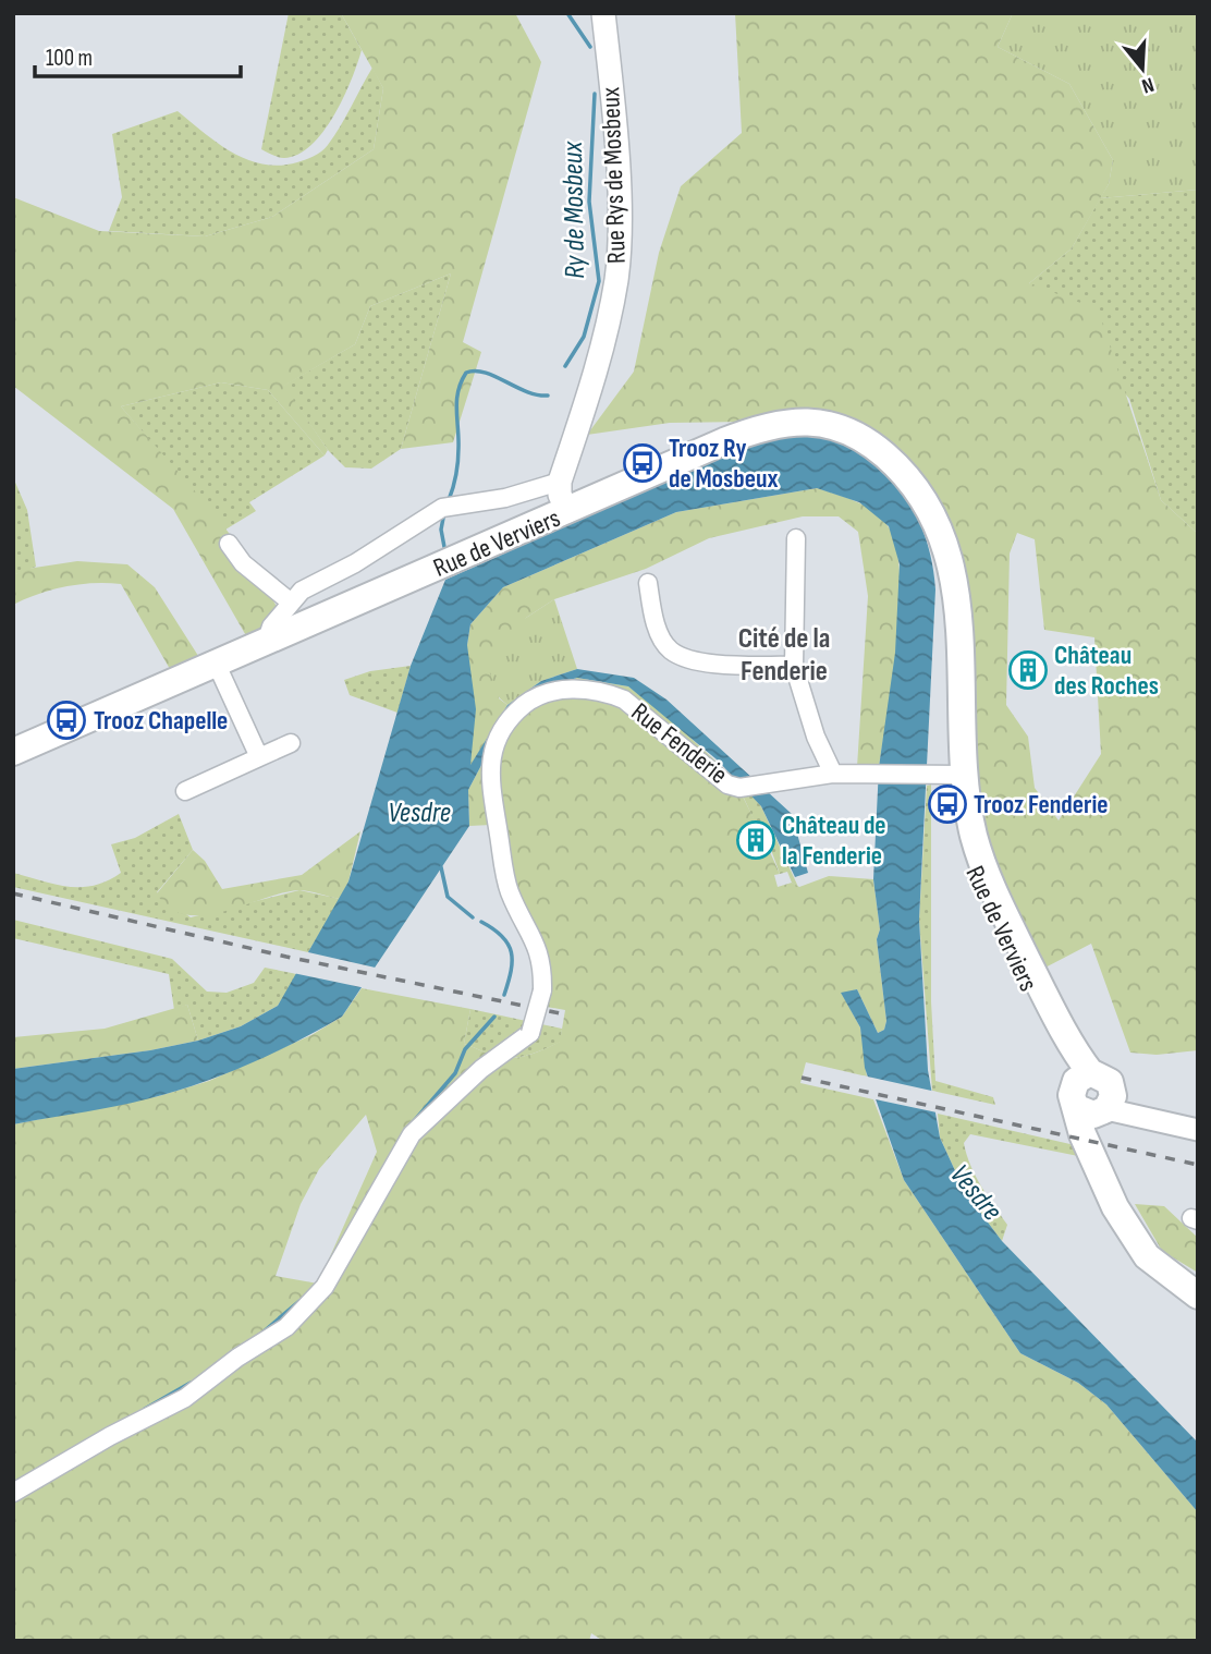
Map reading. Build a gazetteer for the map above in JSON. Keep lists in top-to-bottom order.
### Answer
{
  "streets": {
    "main road": ["Rue Rys de Mosbeux", "Rue de Verviers"],
    "street": ["Rue Fenderie"]
  },
  "crossings": [
    ["Rue de Verviers", "Rue Fenderie"]
  ],
  "districts": ["Cité de la Fenderie"],
  "water": ["Ry de Mosbeux", "Vesdre"],
  "places": {
    "bus stop": ["Trooz Ry de Mosbeux", "Trooz Chapelle", "Trooz Fenderie"],
    "building": ["Château des Roches", "Château de la Fenderie"]
  },
  "scale_bar": "100 m",
  "north": "bottom"
}
